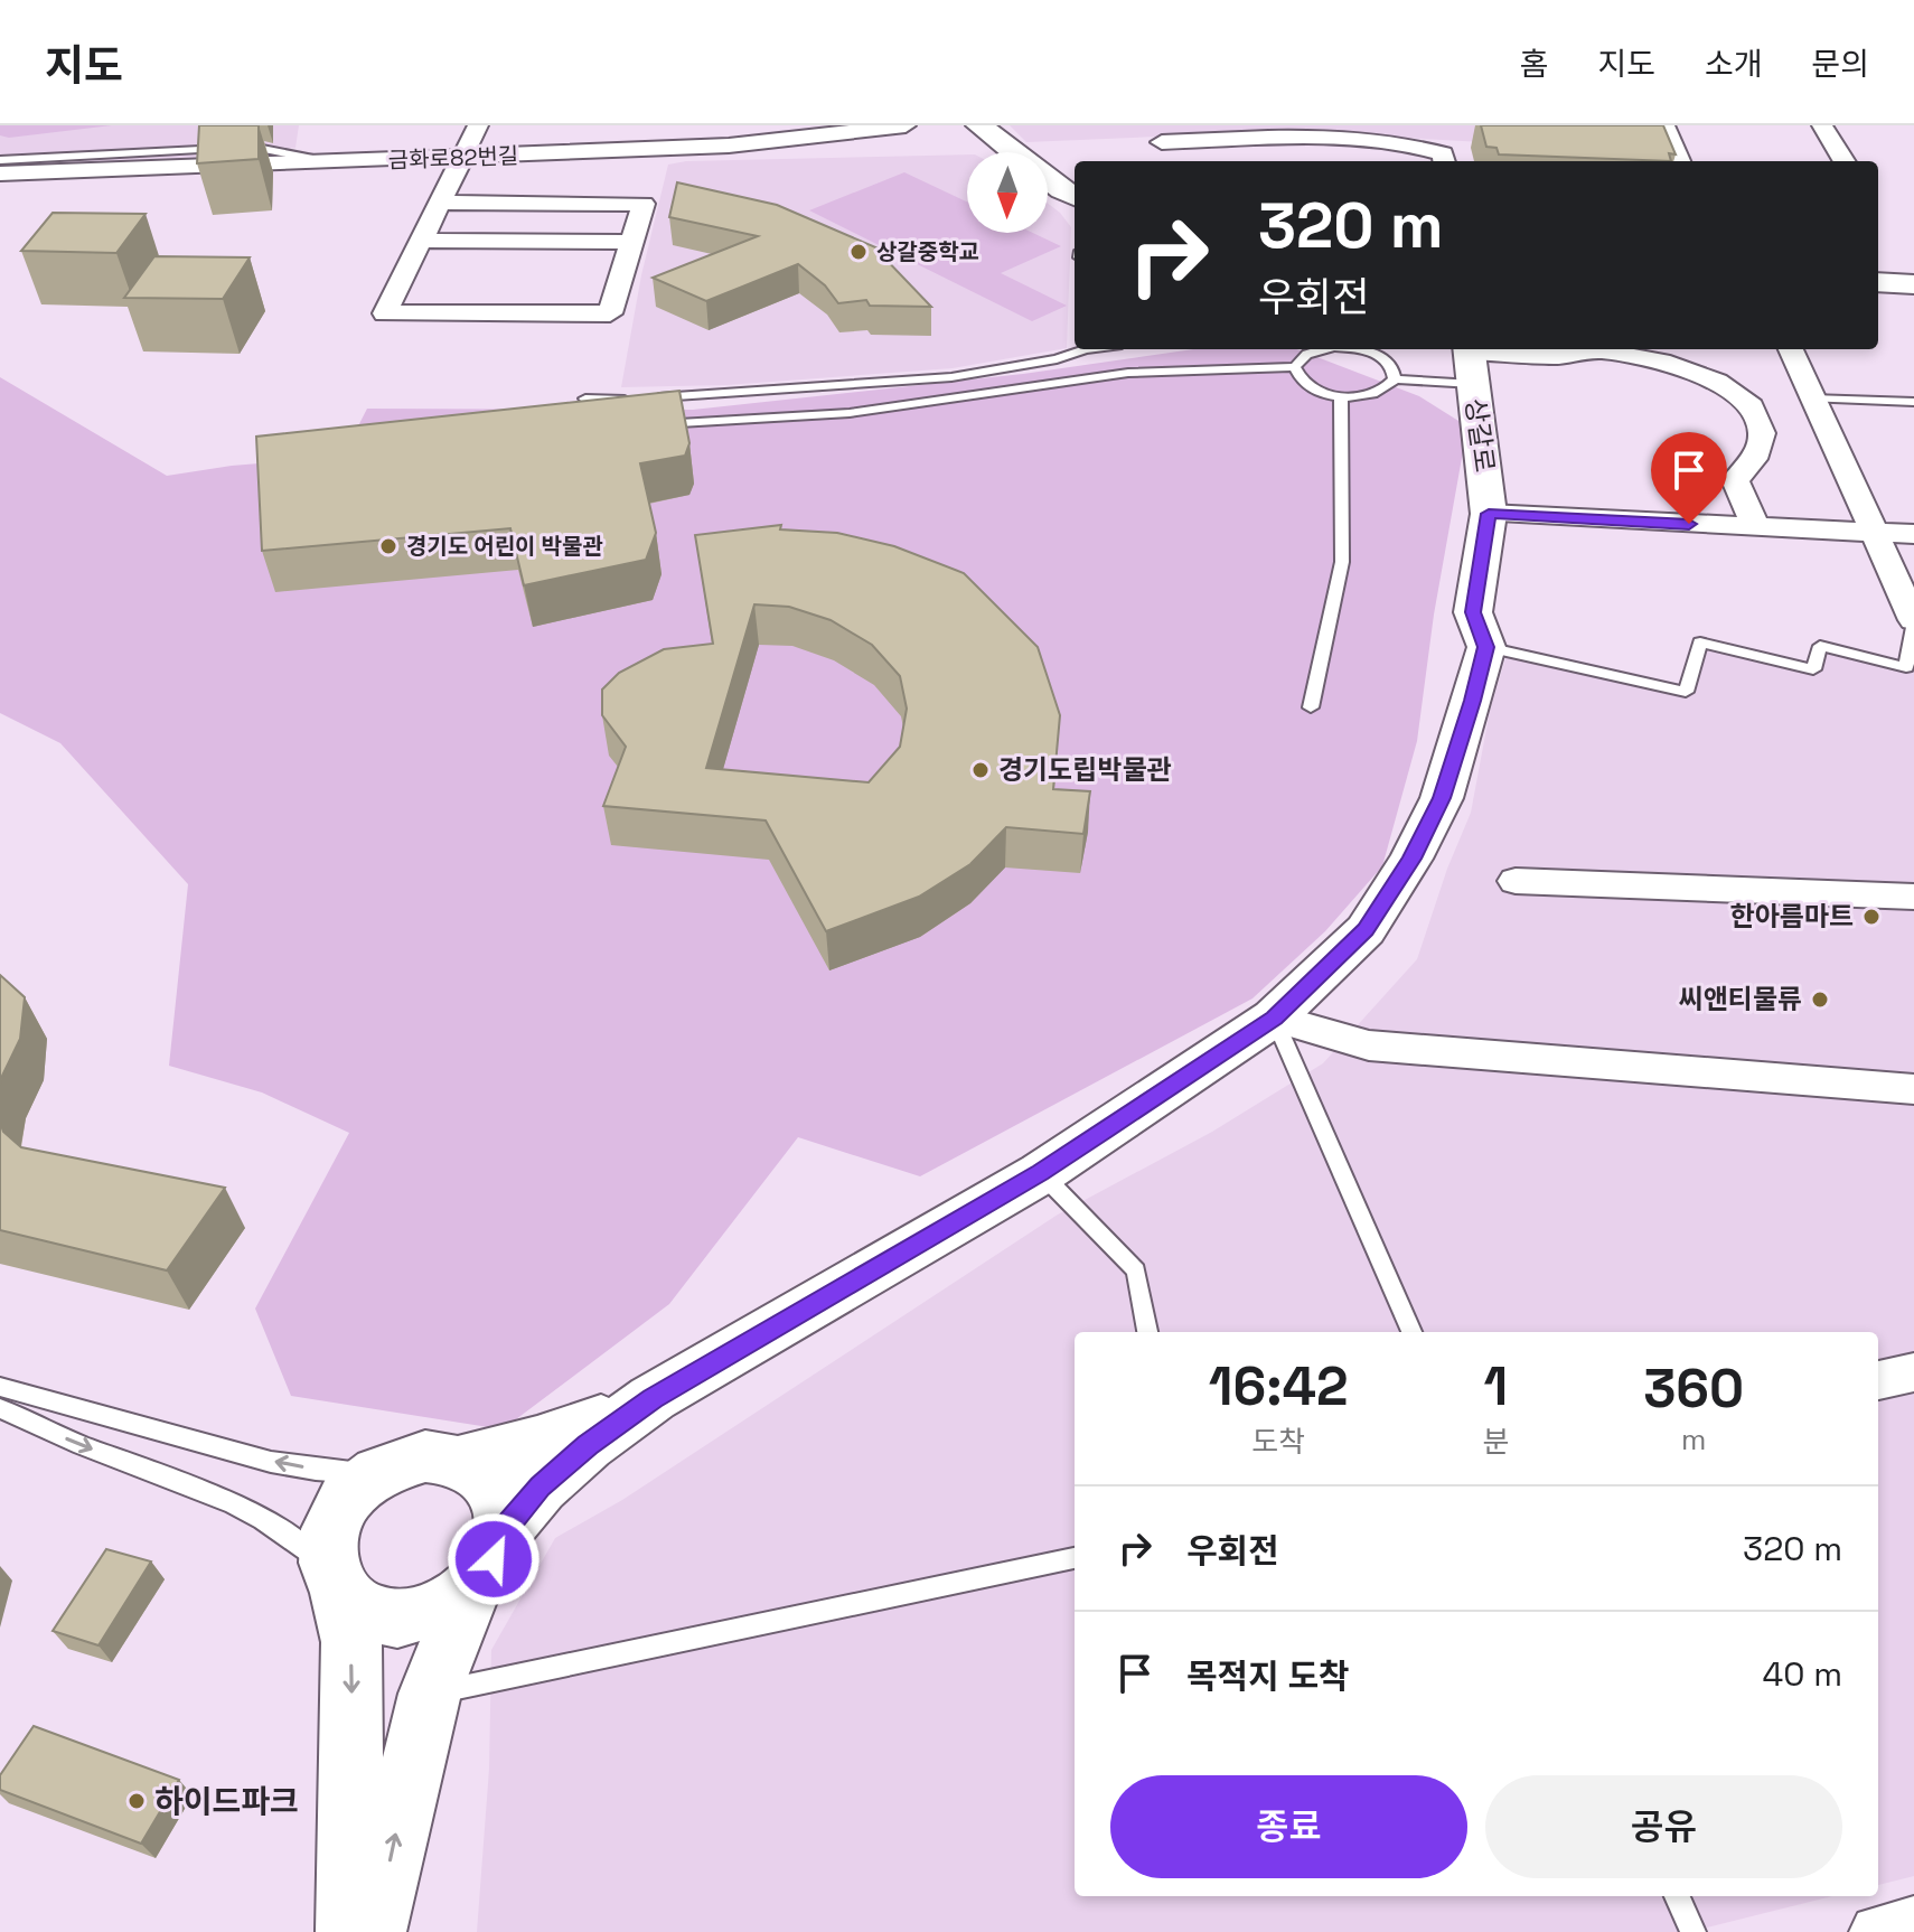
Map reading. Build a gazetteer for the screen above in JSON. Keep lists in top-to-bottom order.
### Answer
{
  "streets": {
    "street": ["금화로82번길", "상갈로"]
  },
  "places": [
    "상갈중학교",
    "경기도 어린이 박물관",
    "경기도립박물관",
    "한아름마트",
    "씨앤티물류",
    "하이드파크"
  ],
  "north": "bottom",
  "page": {
    "header": "지도",
    "nav": [
      "홈",
      "지도",
      "소개",
      "문의"
    ],
    "turn": ["320 m", "우회전"],
    "eta": [
      "16:42",
      "도착",
      "1",
      "분",
      "360",
      "m"
    ],
    "list": [
      {
        "name": "우회전",
        "value": "320 m"
      },
      {
        "name": "목적지 도착",
        "value": "40 m"
      }
    ],
    "buttons": ["종료", "공유"]
  }
}
